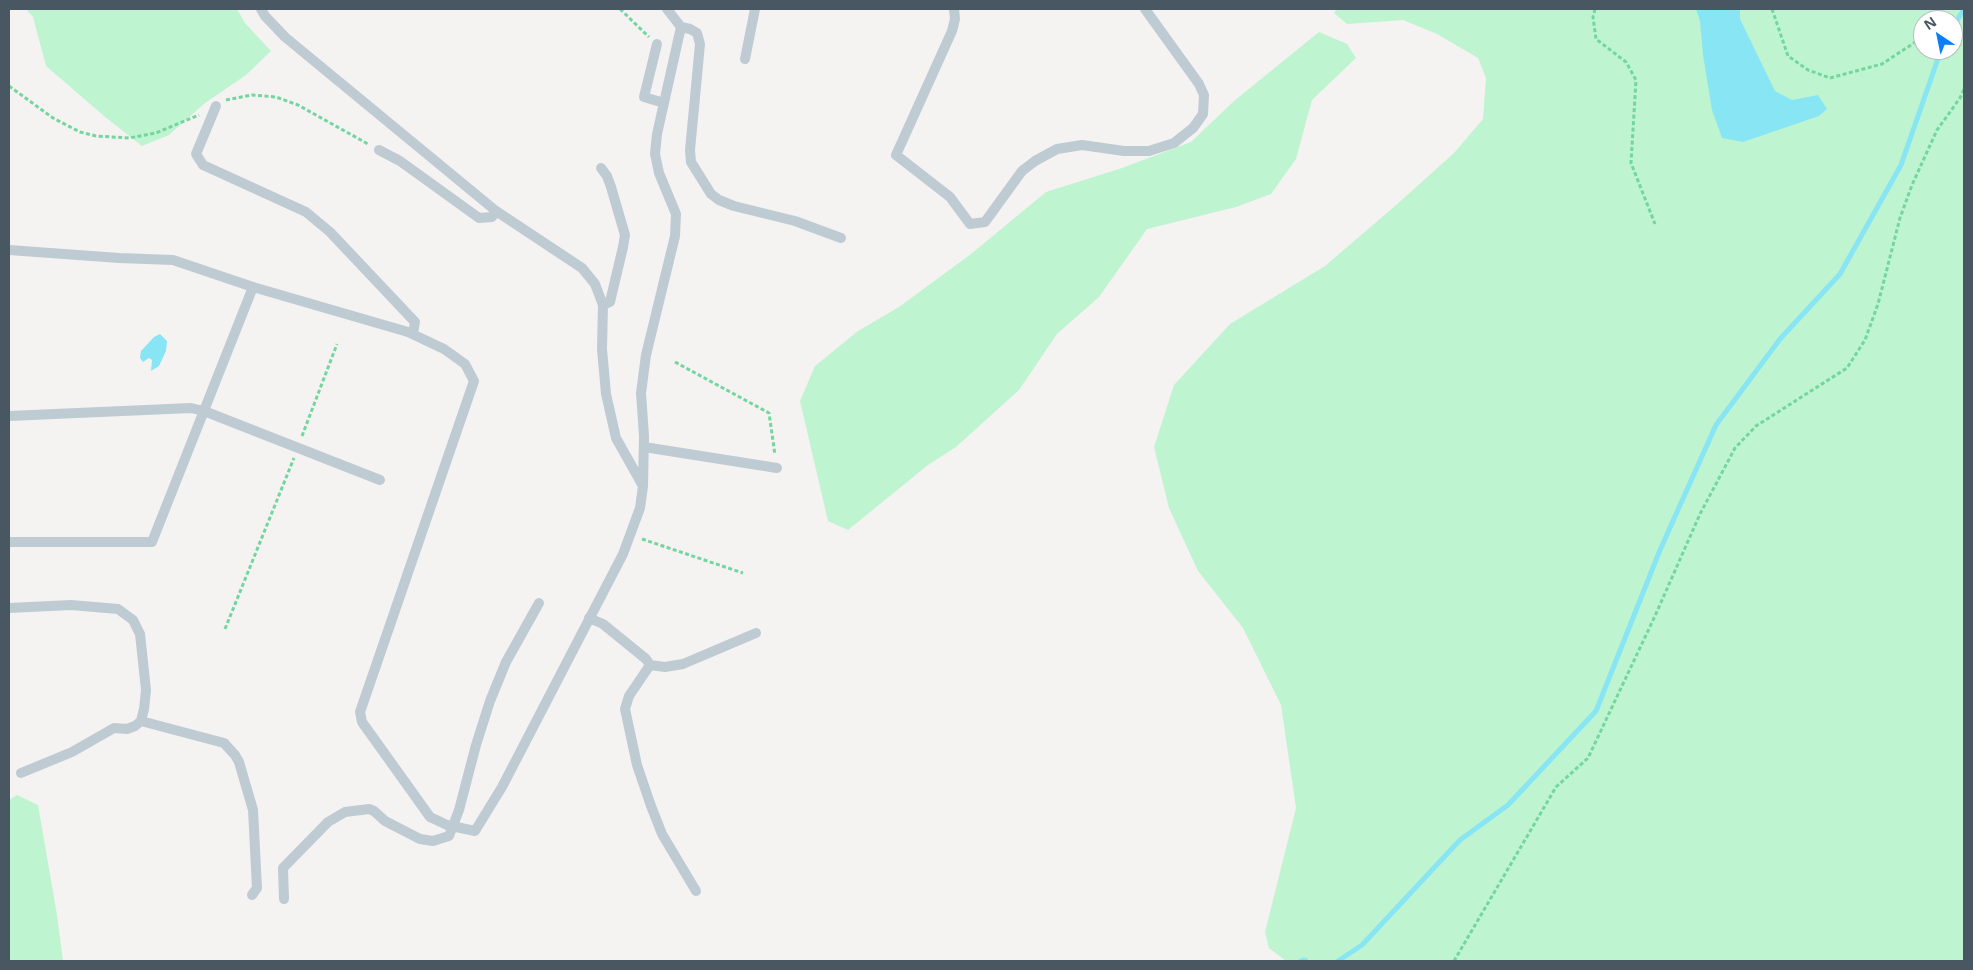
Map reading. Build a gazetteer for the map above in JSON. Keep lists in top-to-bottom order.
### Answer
{
  "north": "top left"
}
